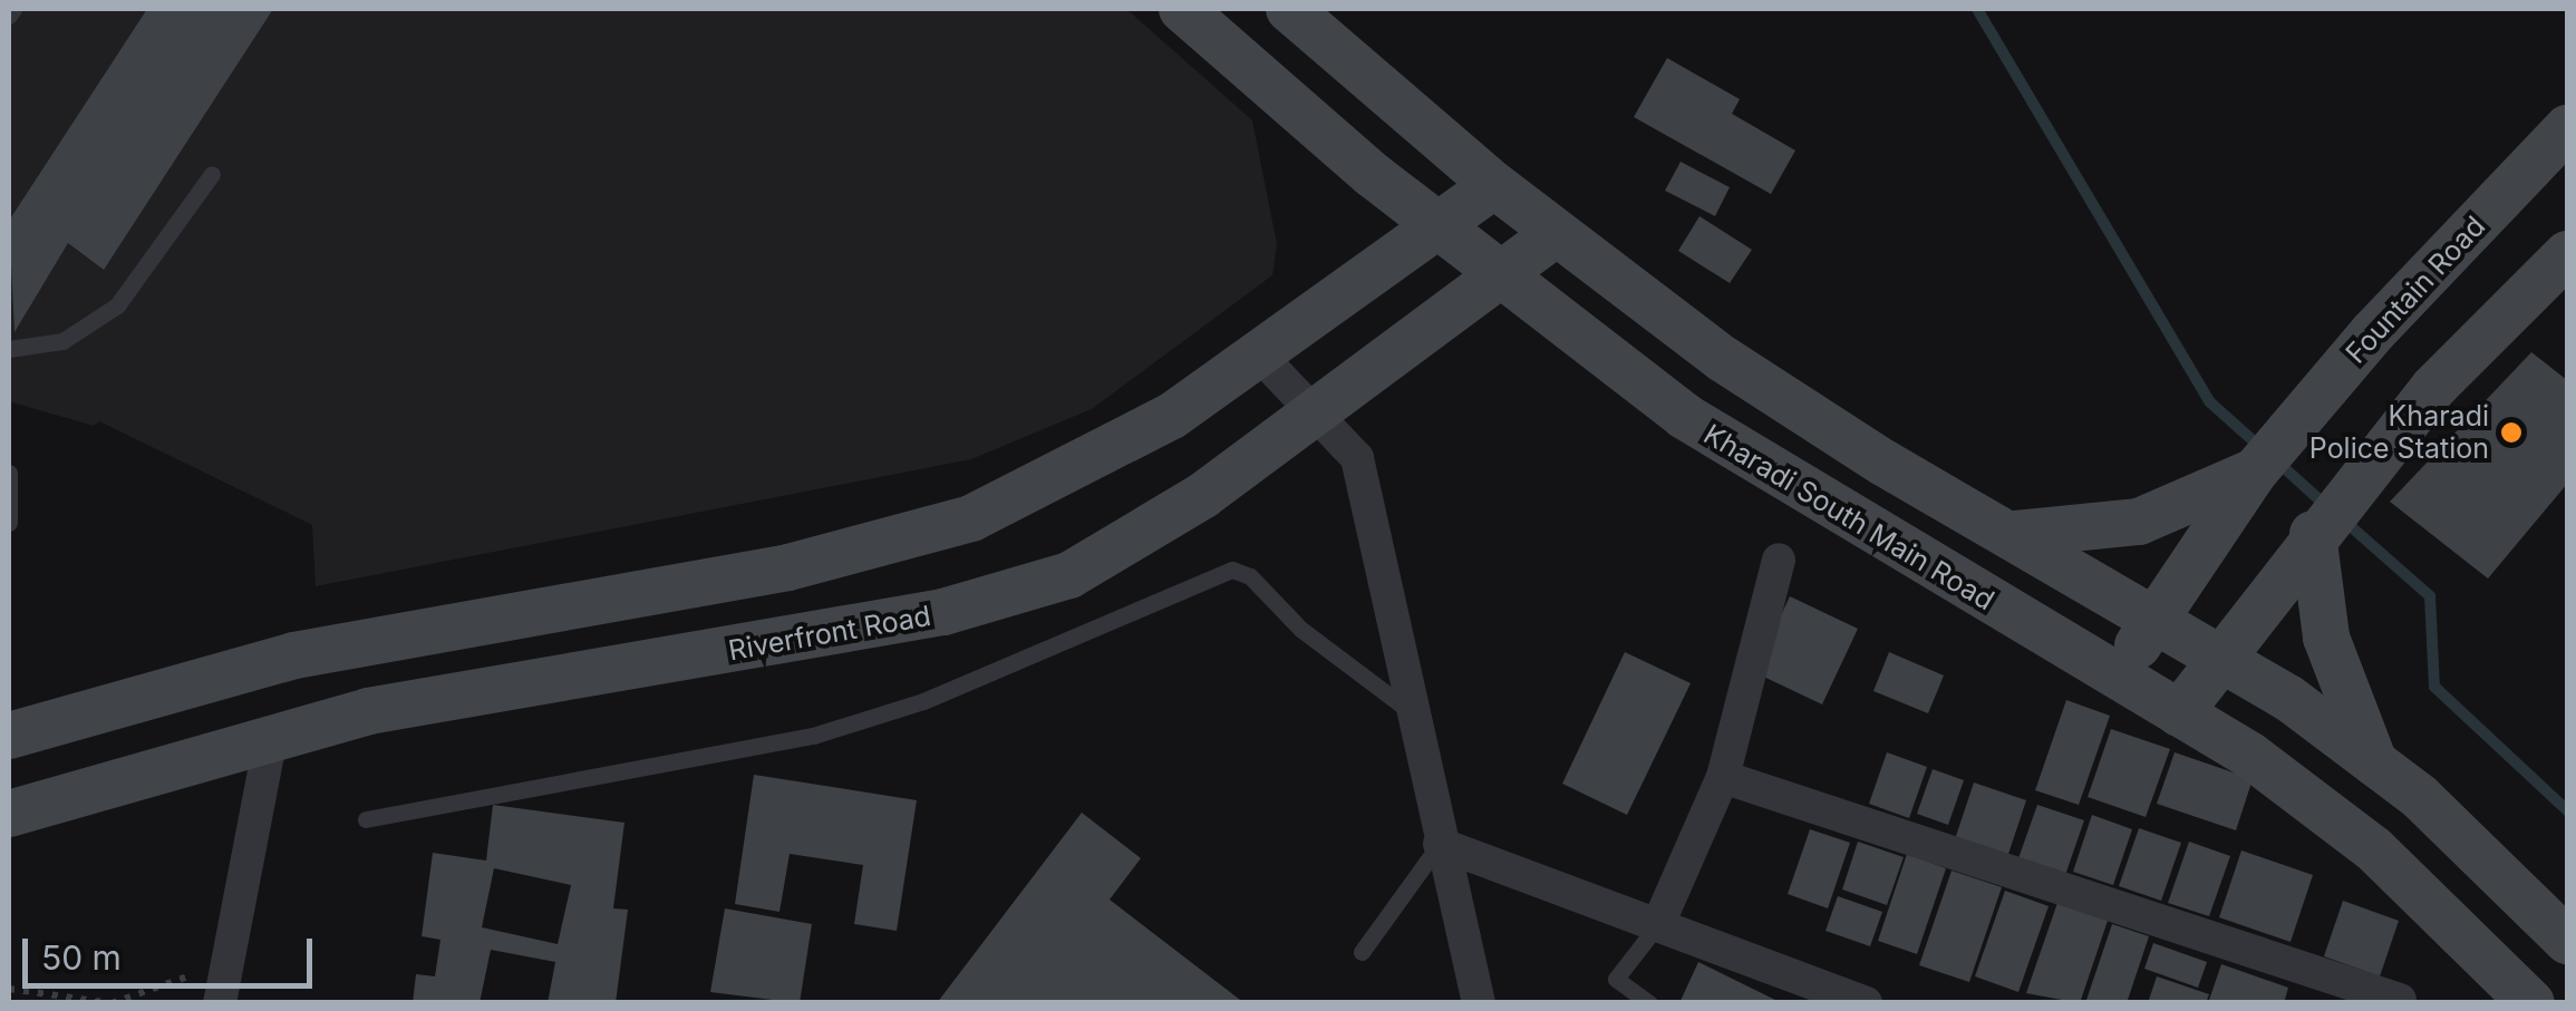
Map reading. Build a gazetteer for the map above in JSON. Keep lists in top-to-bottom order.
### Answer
{
  "streets": {
    "street": ["Fountain Road", "Kharadi South Main Road", "Riverfront Road"]
  },
  "crossings": [
    ["Fountain Road", "Kharadi South Main Road"],
    ["Kharadi South Main Road", "Riverfront Road"]
  ],
  "places": ["Kharadi Police Station"],
  "scale_bar": "50 m"
}
